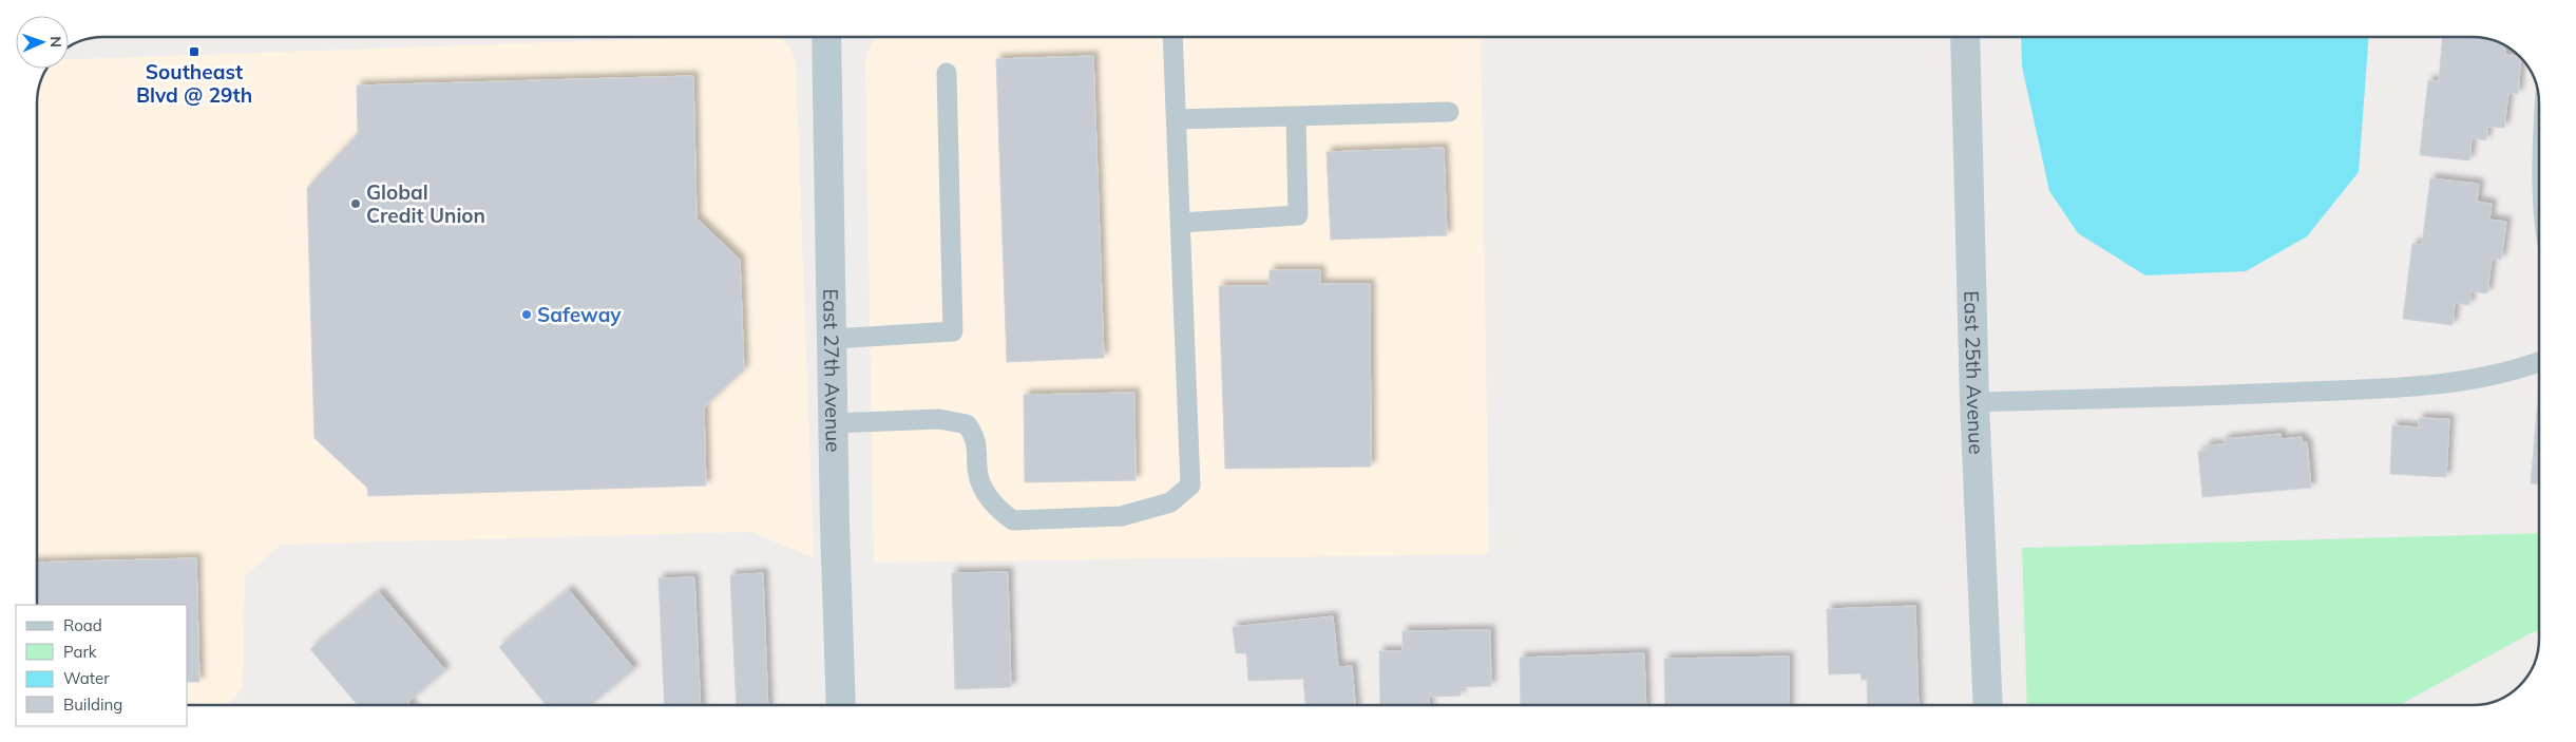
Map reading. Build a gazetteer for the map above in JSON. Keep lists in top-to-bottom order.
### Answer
{
  "streets": {
    "street": ["East 27th Avenue", "East 25th Avenue"]
  },
  "places": {
    "transit": ["Southeast Blvd @ 29th"],
    "other": ["Global Credit Union", "Safeway"]
  },
  "legend": [
    "Road",
    "Park",
    "Water",
    "Building"
  ],
  "north": "right"
}
